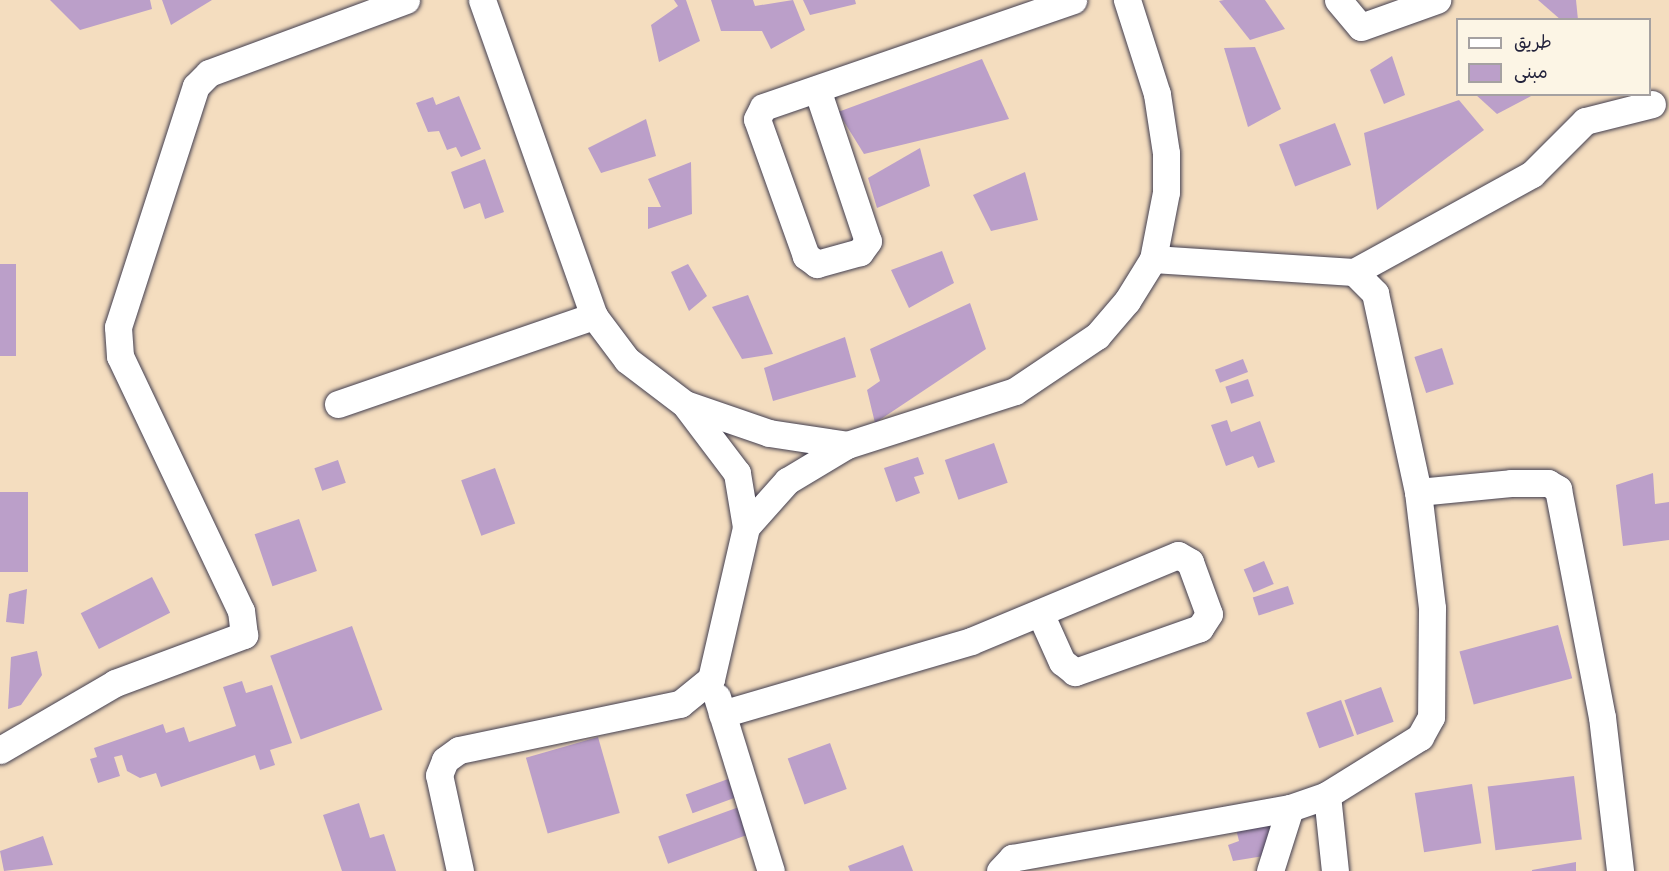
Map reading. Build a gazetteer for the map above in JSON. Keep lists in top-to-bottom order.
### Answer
{
  "legend": ["طريق", "مبنى"]
}
